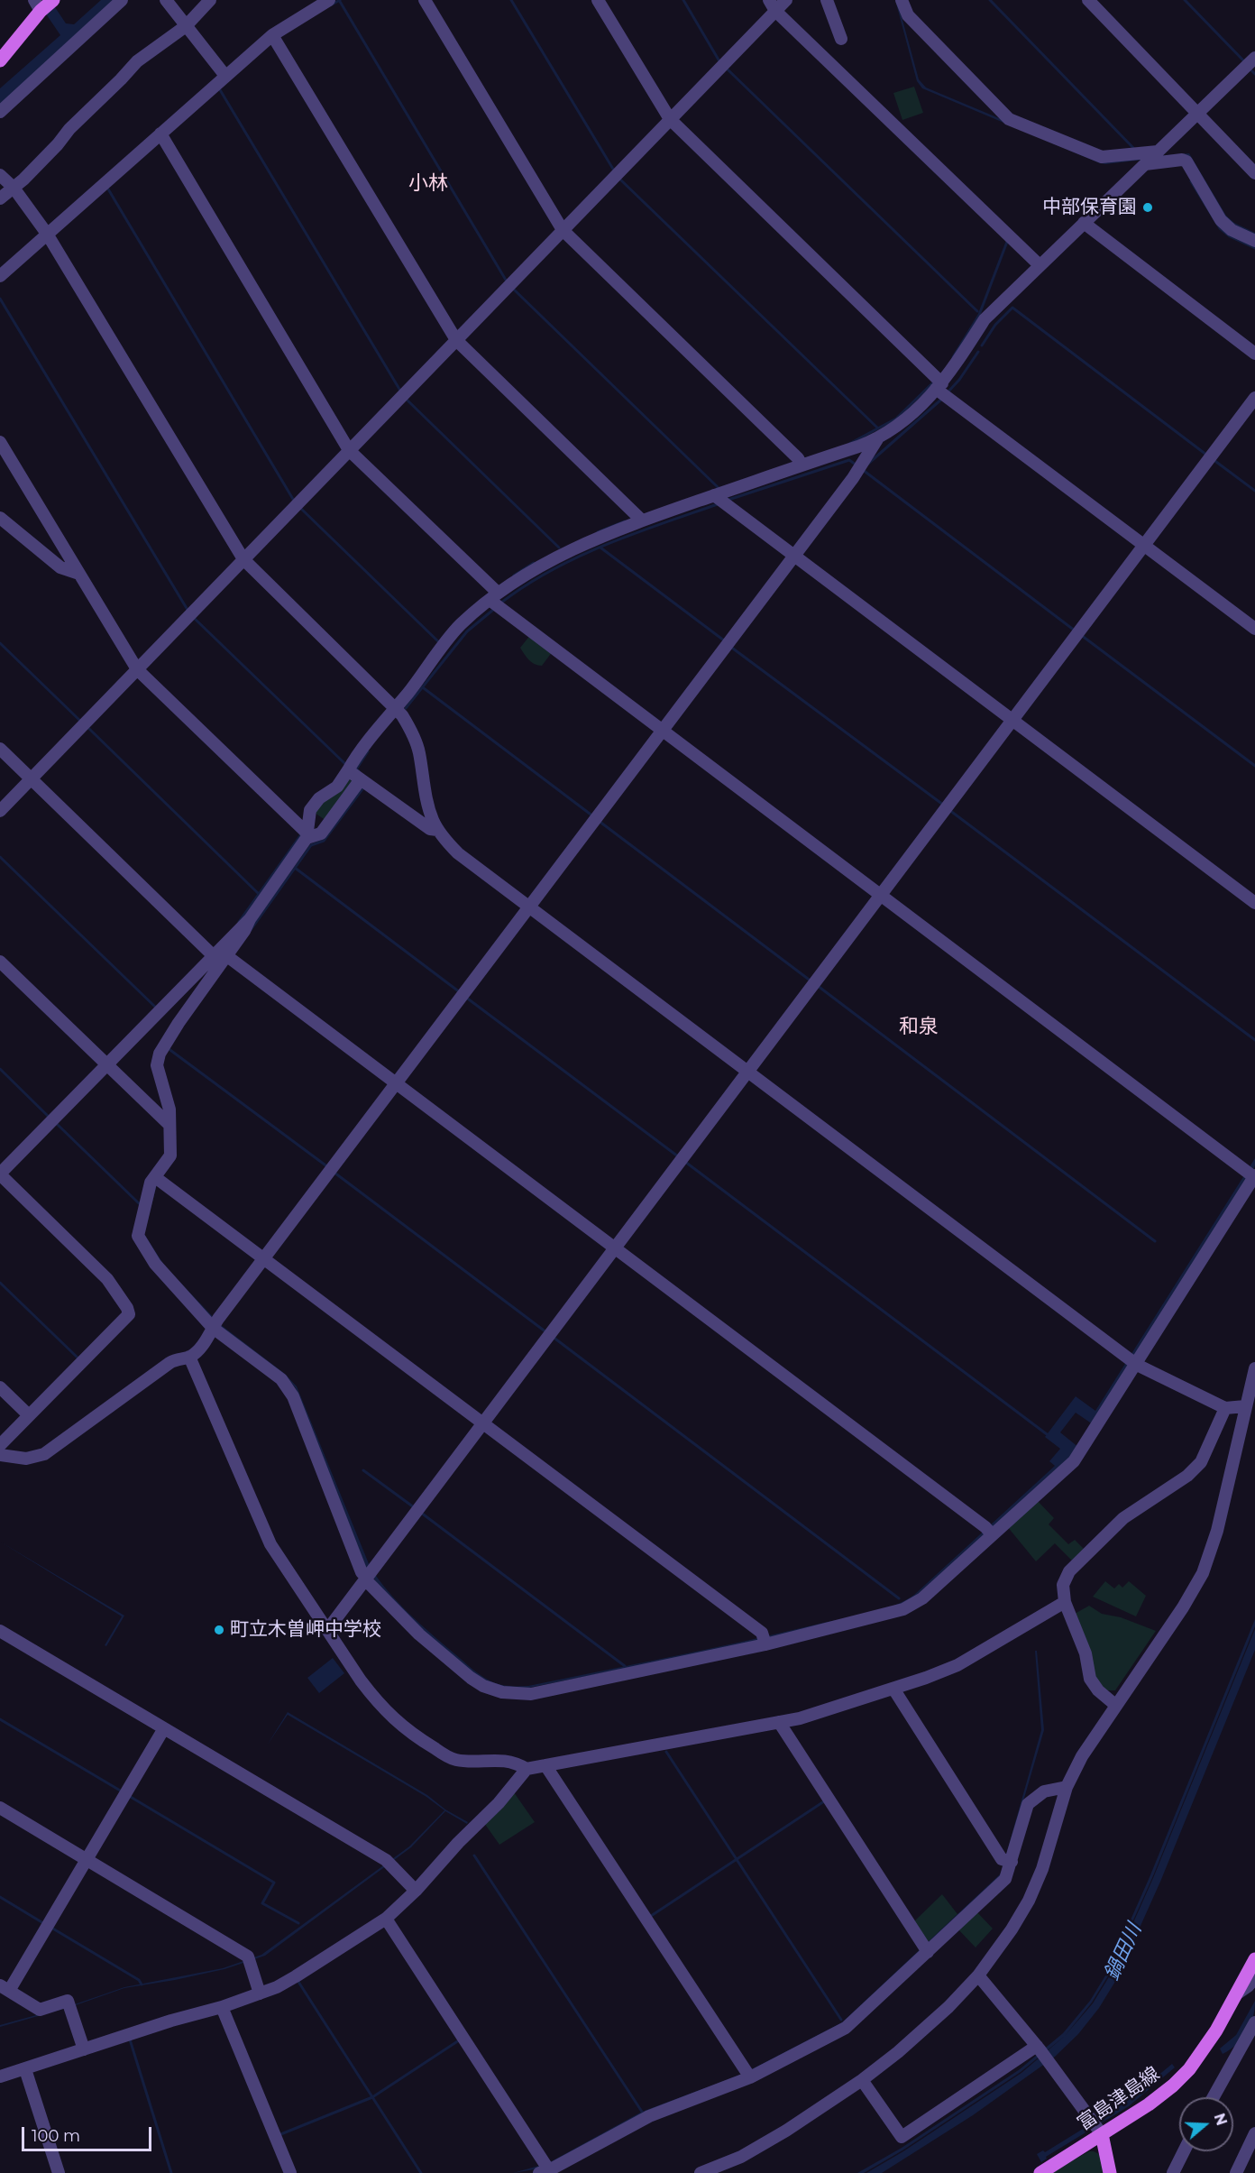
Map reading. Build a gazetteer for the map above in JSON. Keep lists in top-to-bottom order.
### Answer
{
  "streets": {
    "main road": ["富島津島線"]
  },
  "districts": ["小林", "和泉"],
  "water": ["鍋田川"],
  "places": ["中部保育園", "町立木曽岬中学校"],
  "scale_bar": "100 m",
  "north": "right"
}
